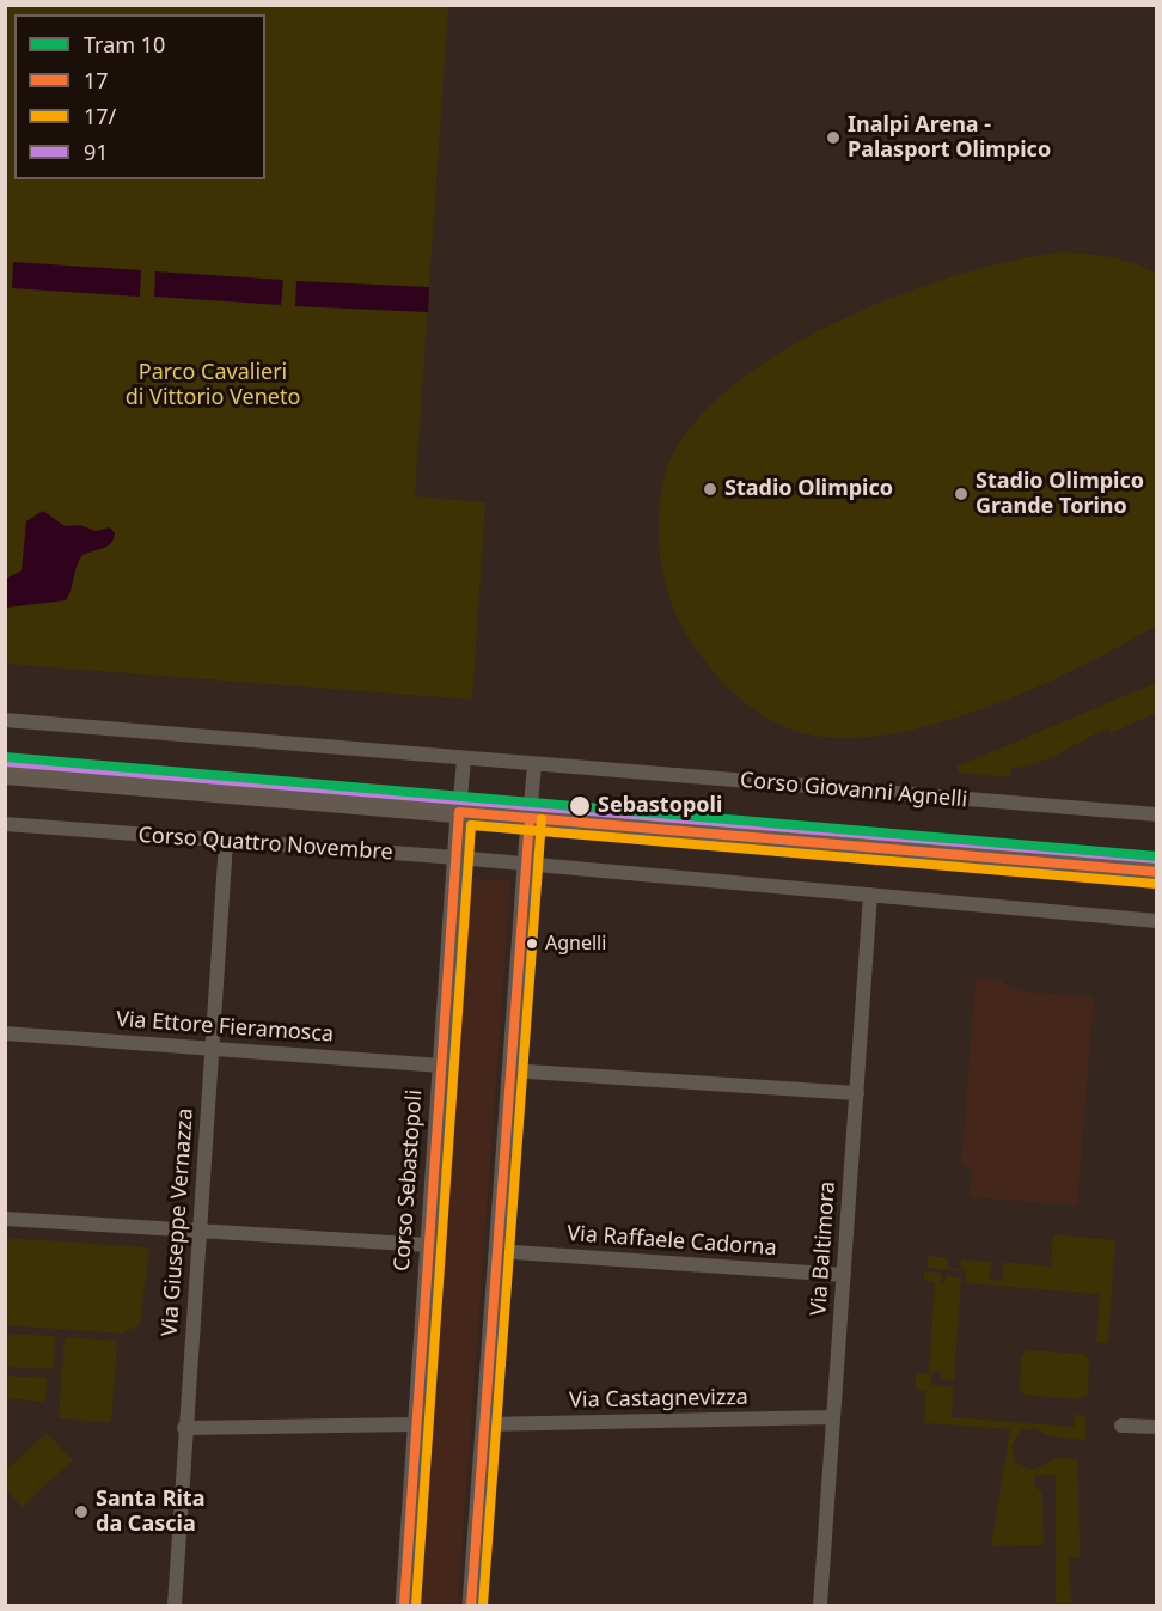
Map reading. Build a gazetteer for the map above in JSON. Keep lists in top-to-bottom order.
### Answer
{
  "streets": {
    "street": [
      "Corso Giovanni Agnelli",
      "Corso Quattro Novembre",
      "Via Ettore Fieramosca",
      "Corso Sebastopoli",
      "Via Giuseppe Vernazza",
      "Via Raffaele Cadorna",
      "Via Baltimora",
      "Via Castagnevizza"
    ]
  },
  "crossings": [
    ["Corso Giovanni Agnelli", "Corso Sebastopoli"],
    ["Corso Quattro Novembre", "Corso Sebastopoli"],
    ["Corso Quattro Novembre", "Via Giuseppe Vernazza"],
    ["Via Ettore Fieramosca", "Corso Sebastopoli"],
    ["Via Ettore Fieramosca", "Via Giuseppe Vernazza"],
    ["Via Raffaele Cadorna", "Via Baltimora"],
    ["Via Baltimora", "Via Castagnevizza"]
  ],
  "parks": ["Parco Cavalieri di Vittorio Veneto"],
  "places": [
    "Inalpi Arena - Palasport Olimpico",
    "Stadio Olimpico",
    "Stadio Olimpico Grande Torino",
    "Sebastopoli",
    "Agnelli",
    "Santa Rita da Cascia"
  ],
  "lines": [
    "tram line 10",
    "transit line 91",
    "transit line 17",
    "transit line 17/"
  ],
  "legend": [
    "Tram 10",
    "17",
    "17/",
    "91"
  ]
}
